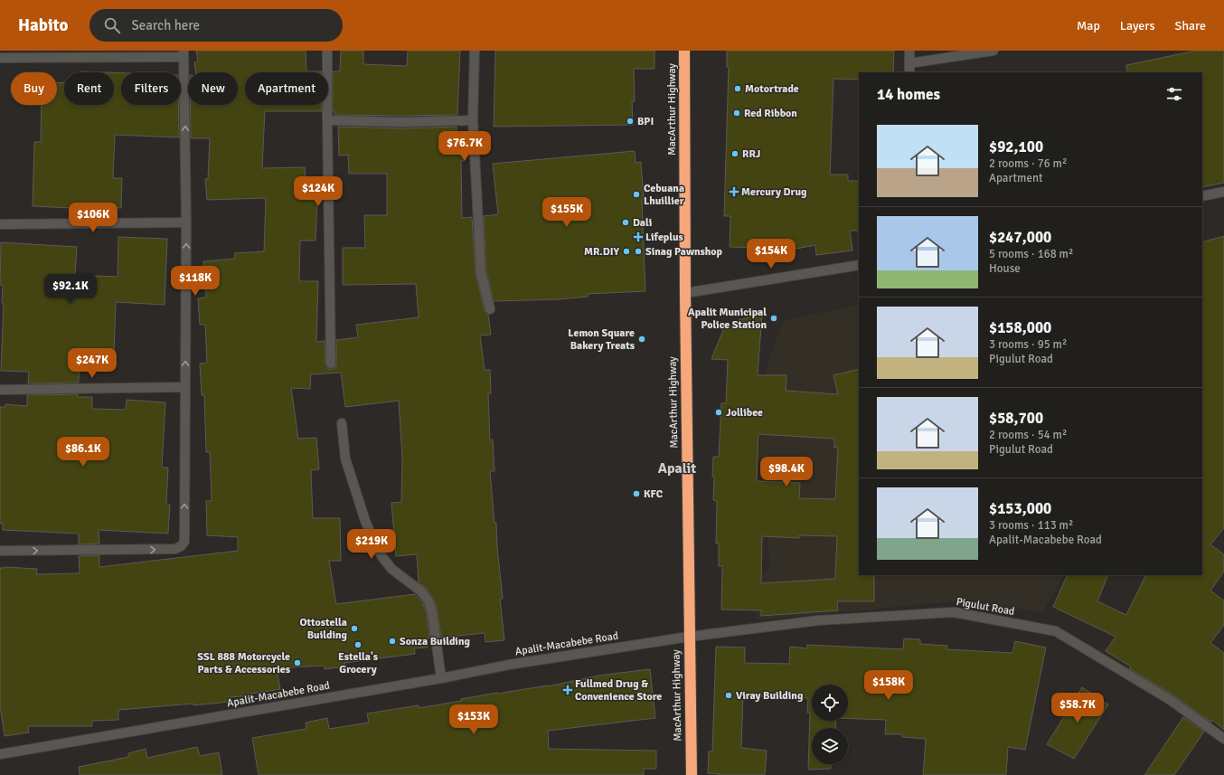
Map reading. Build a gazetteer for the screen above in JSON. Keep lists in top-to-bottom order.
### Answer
{
  "streets": {
    "highway": ["MacArthur Highway"],
    "street": ["Pigulut Road", "Apalit-Macabebe Road"]
  },
  "crossings": [
    ["MacArthur Highway", "Pigulut Road"],
    ["MacArthur Highway", "Apalit-Macabebe Road"],
    ["Pigulut Road", "Apalit-Macabebe Road"]
  ],
  "districts": ["Apalit"],
  "places": {
    "other": [
      "Motortrade",
      "Red Ribbon",
      "BPI",
      "RRJ",
      "Cebuana Lhuillier",
      "Dali",
      "MR.DIY",
      "Sinag Pawnshop",
      "Apalit Municipal Police Station",
      "Lemon Square Bakery Treats",
      "Jollibee",
      "KFC",
      "Ottostella Building",
      "Sonza Building",
      "Estella's Grocery",
      "SSL 888 Motorcycle Parts & Accessories",
      "Viray Building"
    ],
    "health": ["Mercury Drug", "Lifeplus", "Fullmed Drug & Convenience Store"]
  },
  "page": {
    "header": "Habito",
    "search": "Search here",
    "nav": ["Map", "Layers", "Share"],
    "chip": [
      "Buy",
      "Rent",
      "Filters",
      "New",
      "Apartment"
    ],
    "heading": "14 homes",
    "list": [
      {
        "name": "$92,100",
        "note": "2 rooms · 76 m² · Apartment"
      },
      {
        "name": "$247,000",
        "note": "5 rooms · 168 m² · House"
      },
      {
        "name": "$158,000",
        "note": "3 rooms · 95 m² · Pigulut Road"
      },
      {
        "name": "$58,700",
        "note": "2 rooms · 54 m² · Pigulut Road"
      },
      {
        "name": "$153,000",
        "note": "3 rooms · 113 m² · Apalit-Macabebe Road"
      }
    ],
    "price": [
      "$76.7K",
      "$124K",
      "$155K",
      "$106K",
      "$154K",
      "$118K",
      "$92.1K",
      "$247K",
      "$86.1K",
      "$98.4K",
      "$219K",
      "$158K",
      "$58.7K",
      "$153K"
    ]
  }
}
